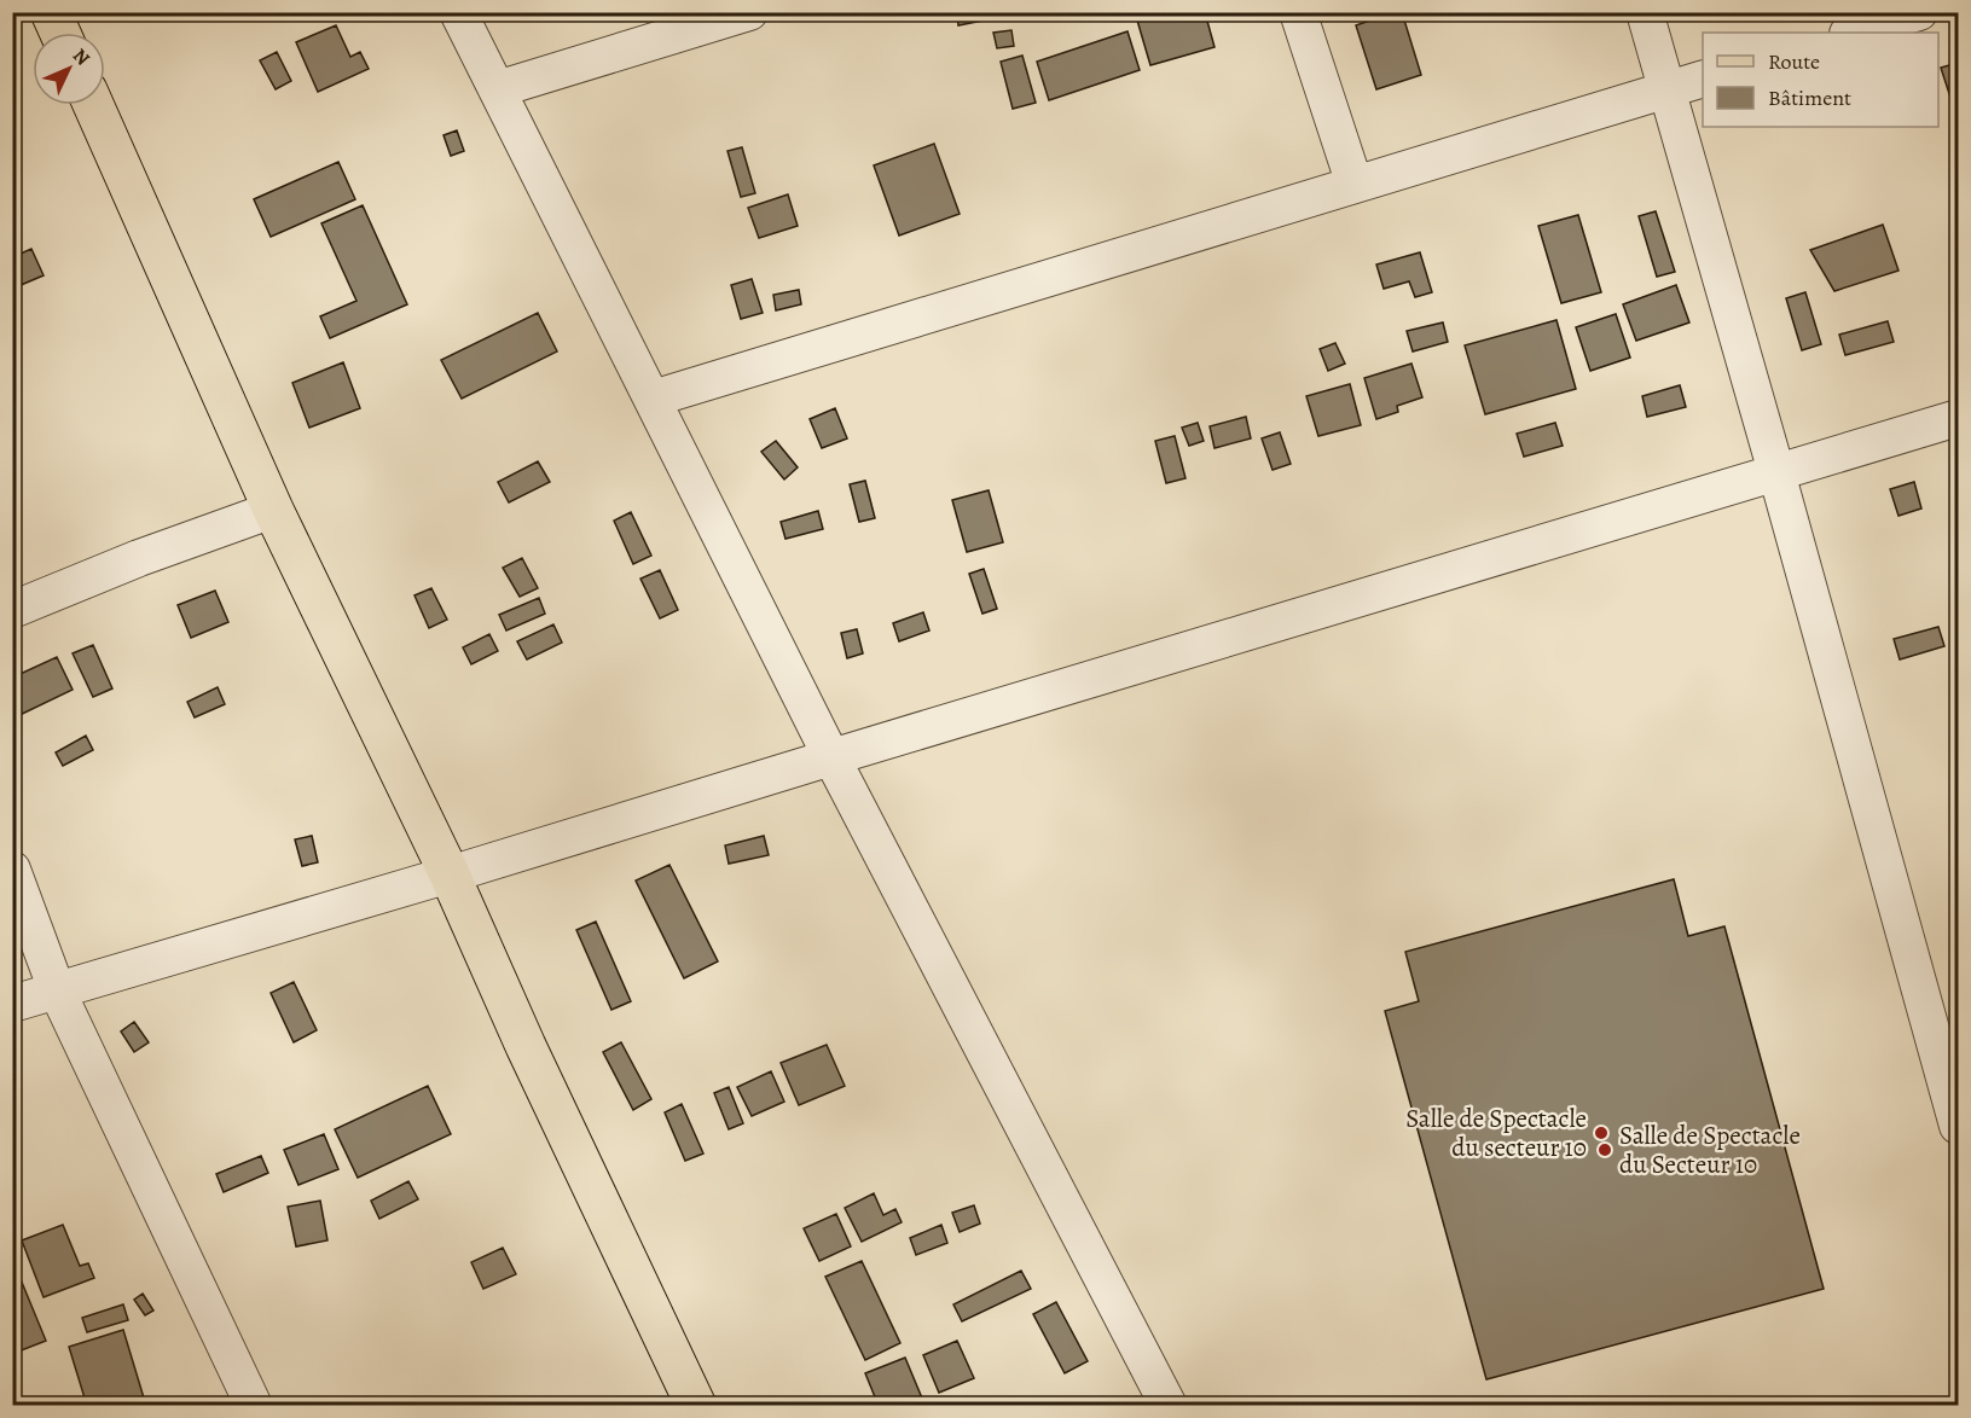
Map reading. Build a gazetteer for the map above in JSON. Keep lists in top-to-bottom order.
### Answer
{
  "places": ["Salle de Spectacle du secteur 10", "Salle de Spectacle du Secteur 10"],
  "legend": ["Route", "Bâtiment"],
  "north": "top right"
}
